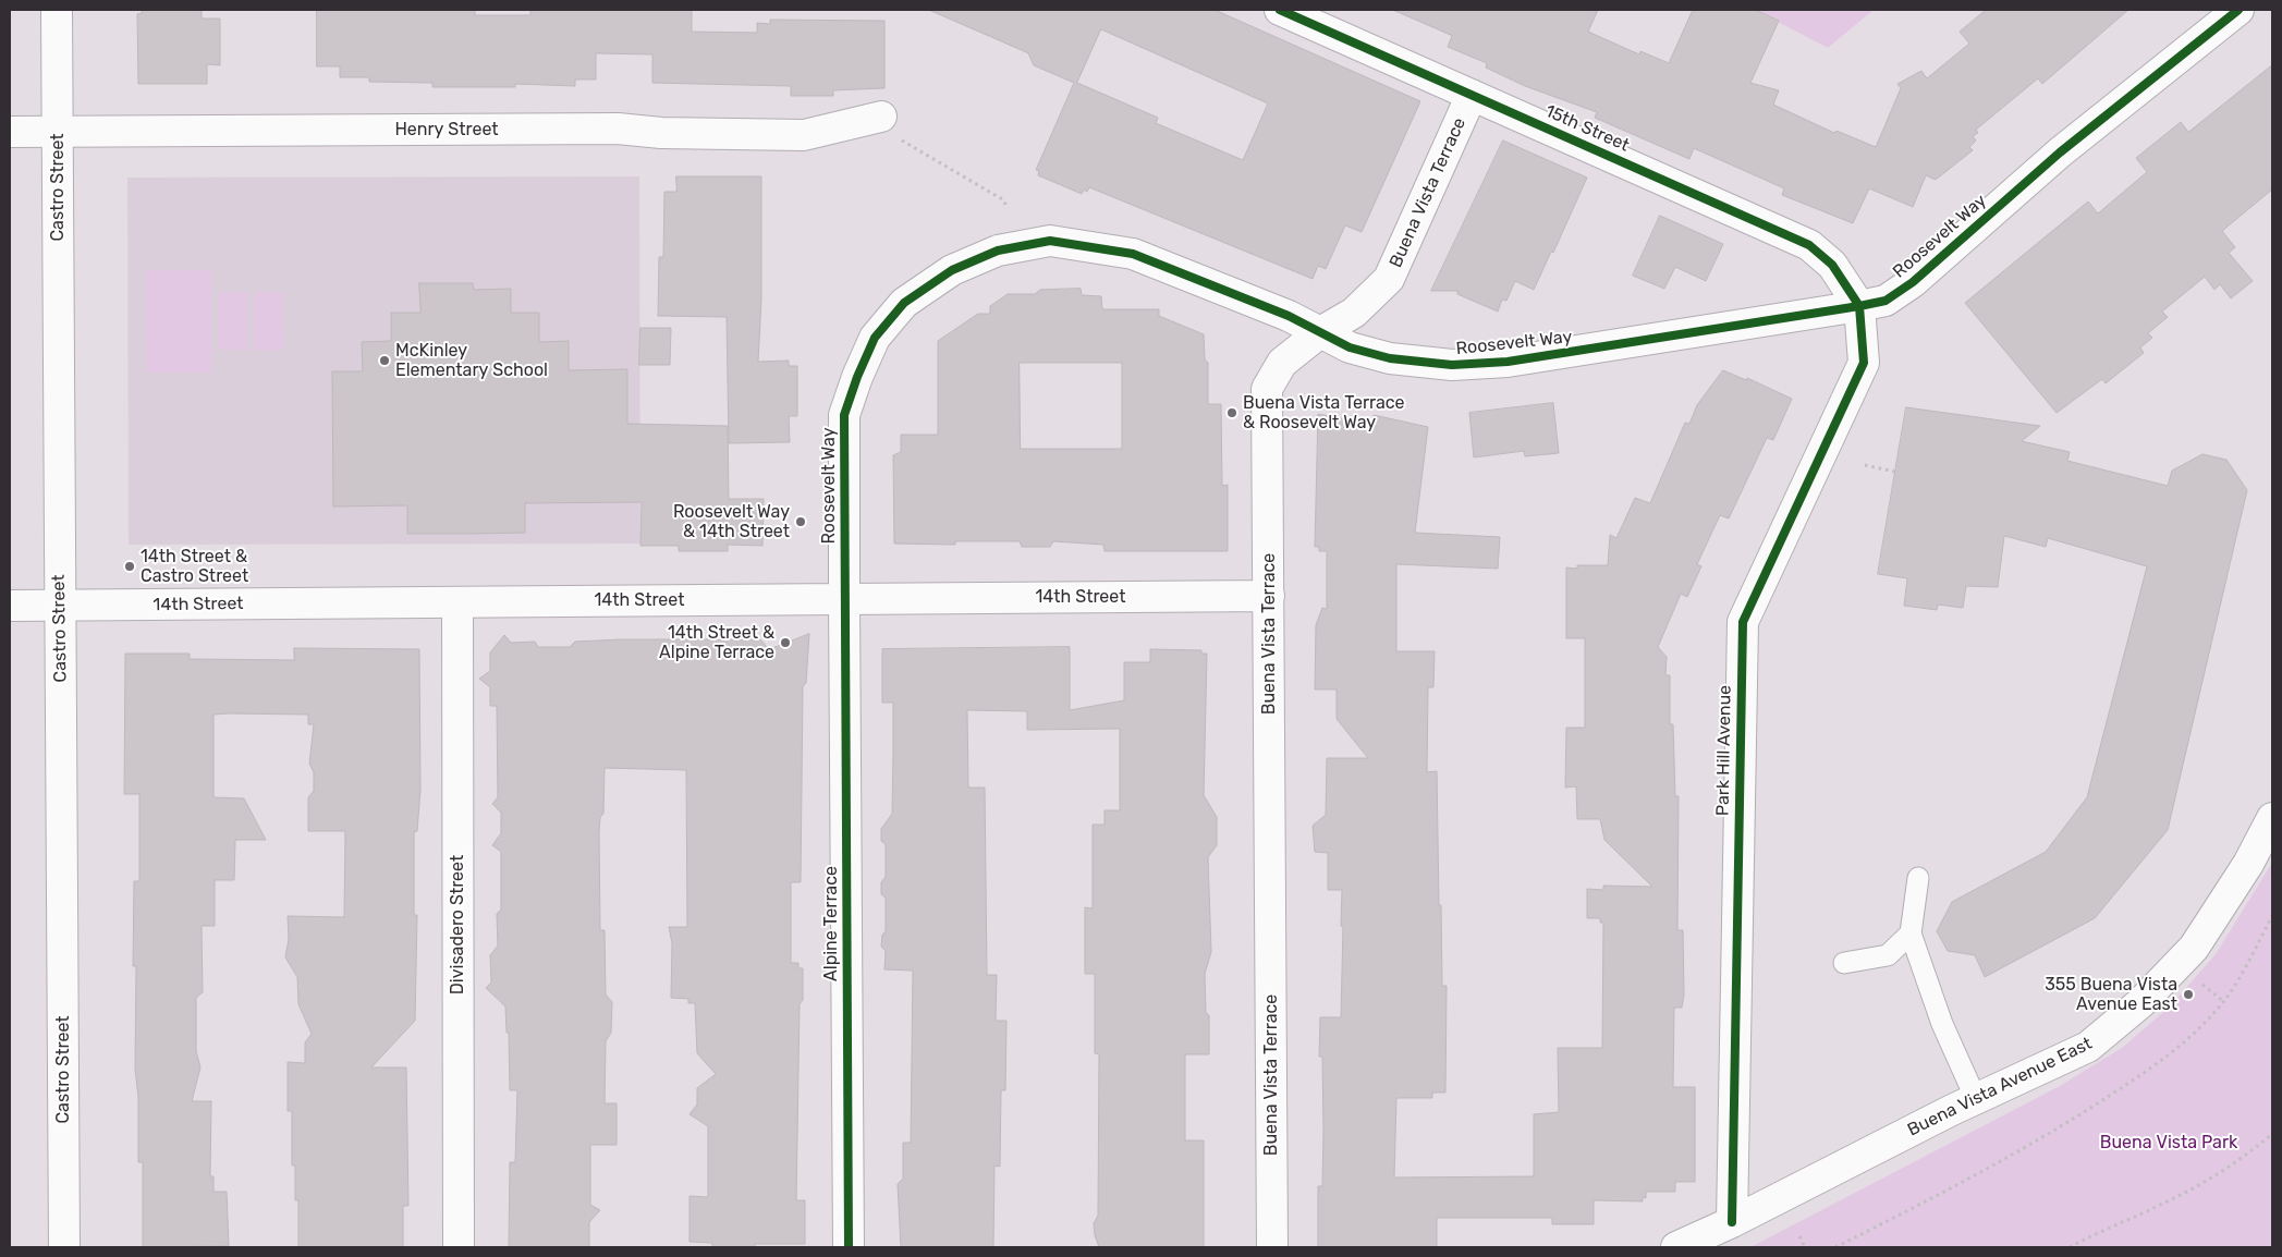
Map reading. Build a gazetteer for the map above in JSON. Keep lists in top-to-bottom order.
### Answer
{
  "streets": {
    "street": [
      "15th Street",
      "Henry Street",
      "Castro Street",
      "Buena Vista Terrace",
      "Roosevelt Way",
      "14th Street",
      "Park Hill Avenue",
      "Alpine Terrace",
      "Divisadero Street",
      "Buena Vista Avenue East"
    ]
  },
  "crossings": [
    ["15th Street", "Buena Vista Terrace"],
    ["15th Street", "Roosevelt Way"],
    ["15th Street", "Park Hill Avenue"],
    ["Henry Street", "Castro Street"],
    ["Castro Street", "14th Street"],
    ["Buena Vista Terrace", "Roosevelt Way"],
    ["Buena Vista Terrace", "14th Street"],
    ["Roosevelt Way", "14th Street"],
    ["Roosevelt Way", "Park Hill Avenue"],
    ["Roosevelt Way", "Alpine Terrace"],
    ["14th Street", "Alpine Terrace"],
    ["14th Street", "Divisadero Street"],
    ["Park Hill Avenue", "Buena Vista Avenue East"]
  ],
  "parks": ["Buena Vista Park"],
  "places": [
    "McKinley Elementary School",
    "Buena Vista Terrace & Roosevelt Way",
    "Roosevelt Way & 14th Street",
    "14th Street & Castro Street",
    "14th Street & Alpine Terrace",
    "355 Buena Vista Avenue East"
  ]
}
